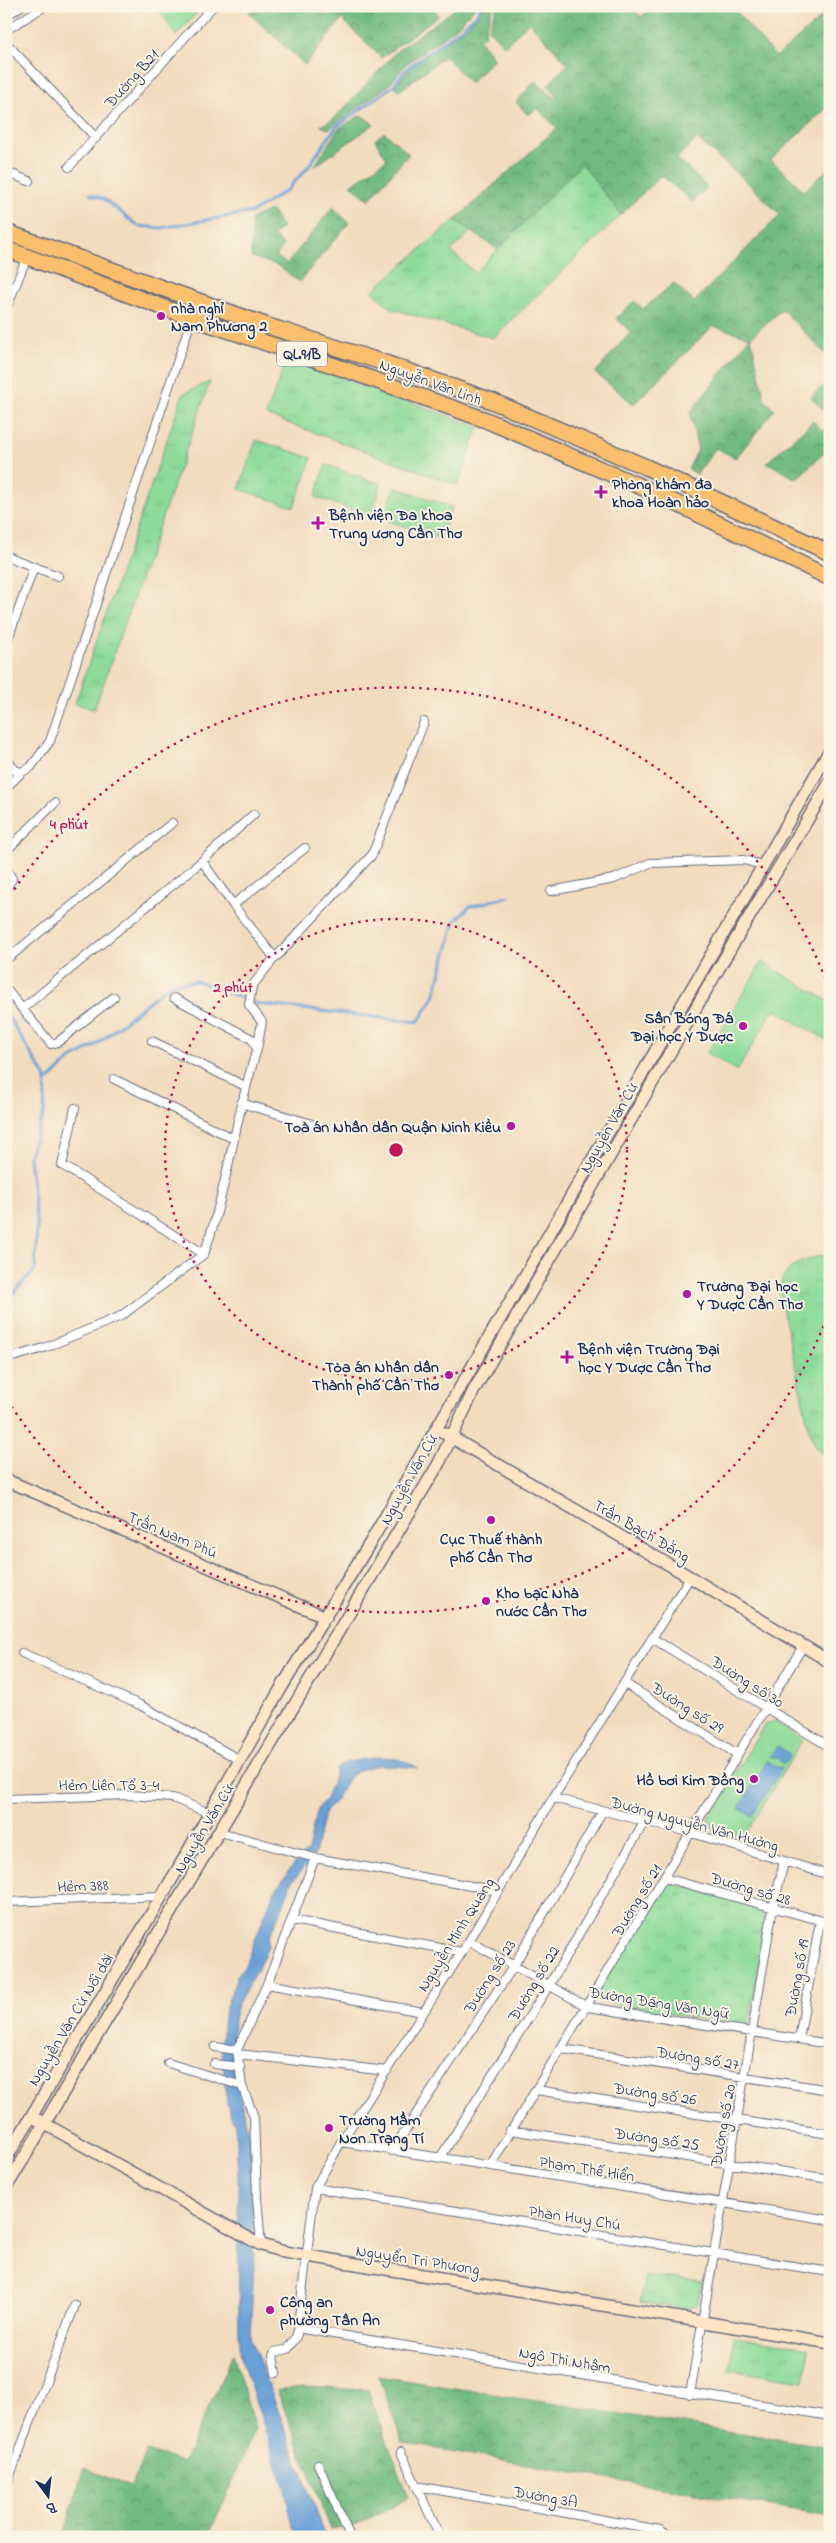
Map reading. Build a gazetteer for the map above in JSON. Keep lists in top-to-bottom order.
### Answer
{
  "streets": {
    "highway": ["QL.91B", "Nguyễn Văn Linh"],
    "main road": [
      "Nguyễn Văn Cừ",
      "Trần Bạch Đằng",
      "Trần Nam Phú",
      "Nguyễn Văn Cừ Nối dài",
      "Nguyển Tri Phương"
    ],
    "street": [
      "Đường B21",
      "Đường số 30",
      "Đường số 29",
      "Hẻm Liên Tổ 3-4",
      "Đường Nguyễn Văn Hưởng",
      "Hẻm 388",
      "Đường số 28",
      "Đường số 21",
      "Nguyễn Minh Quang",
      "Đường số 23",
      "Đường số 19",
      "Đường số 22",
      "Đường Đặng Văn Ngữ",
      "Đường số 27",
      "Đường số 26",
      "Đường số 20",
      "Đường số 25",
      "Phạm Thế Hiển",
      "Phan Huy Chú",
      "Ngô Thì Nhậm",
      "Đường 3A"
    ]
  },
  "crossings": [
    ["Nguyễn Văn Cừ", "Trần Bạch Đằng"],
    ["Nguyễn Văn Cừ", "Trần Nam Phú"],
    ["Nguyễn Văn Cừ", "Hẻm Liên Tổ 3-4"],
    ["Nguyễn Văn Cừ", "Hẻm 388"],
    ["Nguyễn Văn Cừ", "Nguyễn Văn Cừ Nối dài"],
    ["Nguyễn Văn Cừ", "Nguyển Tri Phương"],
    ["Trần Bạch Đằng", "Đường số 21"],
    ["Trần Bạch Đằng", "Nguyễn Minh Quang"],
    ["Đường số 30", "Đường số 21"],
    ["Đường số 30", "Nguyễn Minh Quang"],
    ["Đường số 29", "Đường số 21"],
    ["Đường số 29", "Nguyễn Minh Quang"],
    ["Đường Nguyễn Văn Hưởng", "Đường số 21"],
    ["Đường Nguyễn Văn Hưởng", "Nguyễn Minh Quang"],
    ["Đường Nguyễn Văn Hưởng", "Đường số 23"],
    ["Đường Nguyễn Văn Hưởng", "Đường số 22"],
    ["Đường Nguyễn Văn Hưởng", "Đường số 20"],
    ["Hẻm 388", "Nguyễn Văn Cừ Nối dài"],
    ["Đường số 28", "Đường số 21"],
    ["Đường số 28", "Đường số 19"],
    ["Đường số 28", "Đường số 20"],
    ["Đường số 21", "Đường Đặng Văn Ngữ"],
    ["Đường số 21", "Đường số 27"],
    ["Đường số 21", "Đường số 26"],
    ["Đường số 21", "Đường số 25"],
    ["Đường số 21", "Phạm Thế Hiển"],
    ["Nguyễn Minh Quang", "Đường Đặng Văn Ngữ"],
    ["Nguyễn Minh Quang", "Phạm Thế Hiển"],
    ["Nguyễn Minh Quang", "Phan Huy Chú"],
    ["Nguyễn Minh Quang", "Nguyển Tri Phương"],
    ["Nguyễn Minh Quang", "Ngô Thì Nhậm"],
    ["Đường số 23", "Đường Đặng Văn Ngữ"],
    ["Đường số 23", "Phạm Thế Hiển"],
    ["Đường số 19", "Đường Đặng Văn Ngữ"],
    ["Đường số 22", "Đường Đặng Văn Ngữ"],
    ["Đường số 22", "Phạm Thế Hiển"],
    ["Đường Đặng Văn Ngữ", "Đường số 20"],
    ["Nguyễn Văn Cừ Nối dài", "Nguyển Tri Phương"],
    ["Đường số 27", "Đường số 20"],
    ["Đường số 26", "Đường số 20"],
    ["Đường số 20", "Đường số 25"],
    ["Đường số 20", "Phạm Thế Hiển"],
    ["Đường số 20", "Phan Huy Chú"],
    ["Đường số 20", "Nguyển Tri Phương"],
    ["Đường số 20", "Ngô Thì Nhậm"]
  ],
  "places": {
    "other": [
      "nhà nghỉ Nam Phương 2",
      "Sân Bóng Đá Đại học Y Dược",
      "Toà án Nhân dân Quận Ninh Kiều",
      "Trường Đại học Y Dược Cần Thơ",
      "Tòa án Nhân dân Thành phố Cần Thơ",
      "Cục Thuế thành phố Cần Thơ",
      "Kho bạc Nhà nước Cần Thơ",
      "Hồ bơi Kim Đồng",
      "Trường Mầm Non Trạng Tí",
      "Công an phường Tân An"
    ],
    "health": ["Phòng khám đa khoa Hoàn hảo", "Bệnh viện Đa khoa Trung ương Cần Thơ", "Bệnh viện Trường Đại học Y Dược Cần Thơ"]
  },
  "north": "bottom",
  "rings": ["4 phút", "2 phút"]
}
